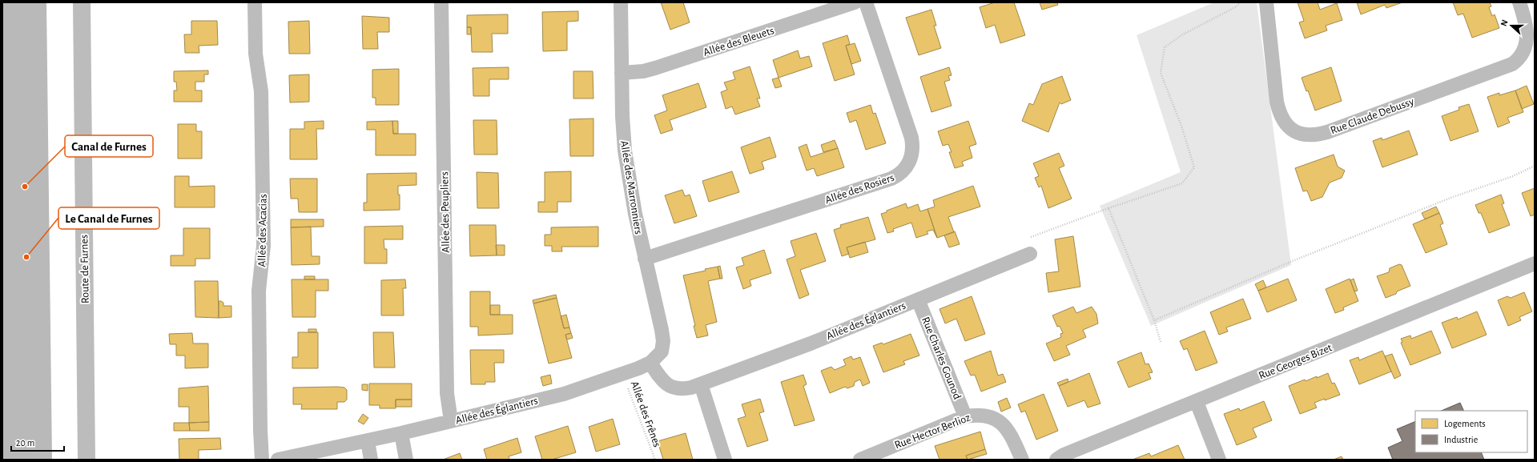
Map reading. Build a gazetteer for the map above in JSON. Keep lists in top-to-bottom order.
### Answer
{
  "streets": {
    "main road": ["Route de Furnes"],
    "street": [
      "Allée des Bleuets",
      "Rue Claude Debussy",
      "Allée des Marronniers",
      "Allée des Rosiers",
      "Allée des Peupliers",
      "Allée des Acacias",
      "Allée des Églantiers",
      "Rue Charles Gounod",
      "Rue Georges Bizet",
      "Rue Hector Berlioz"
    ],
    "path": ["Allée des Frênes"]
  },
  "crossings": [
    ["Allée des Bleuets", "Allée des Marronniers"],
    ["Allée des Marronniers", "Allée des Rosiers"],
    ["Allée des Marronniers", "Allée des Églantiers"],
    ["Allée des Peupliers", "Allée des Églantiers"],
    ["Allée des Églantiers", "Rue Charles Gounod"],
    ["Allée des Églantiers", "Allée des Frênes"],
    ["Rue Charles Gounod", "Rue Hector Berlioz"]
  ],
  "places": ["Canal de Furnes", "Le Canal de Furnes"],
  "legend": ["Logements", "Industrie"],
  "scale_bar": "20 m",
  "north": "left"
}
